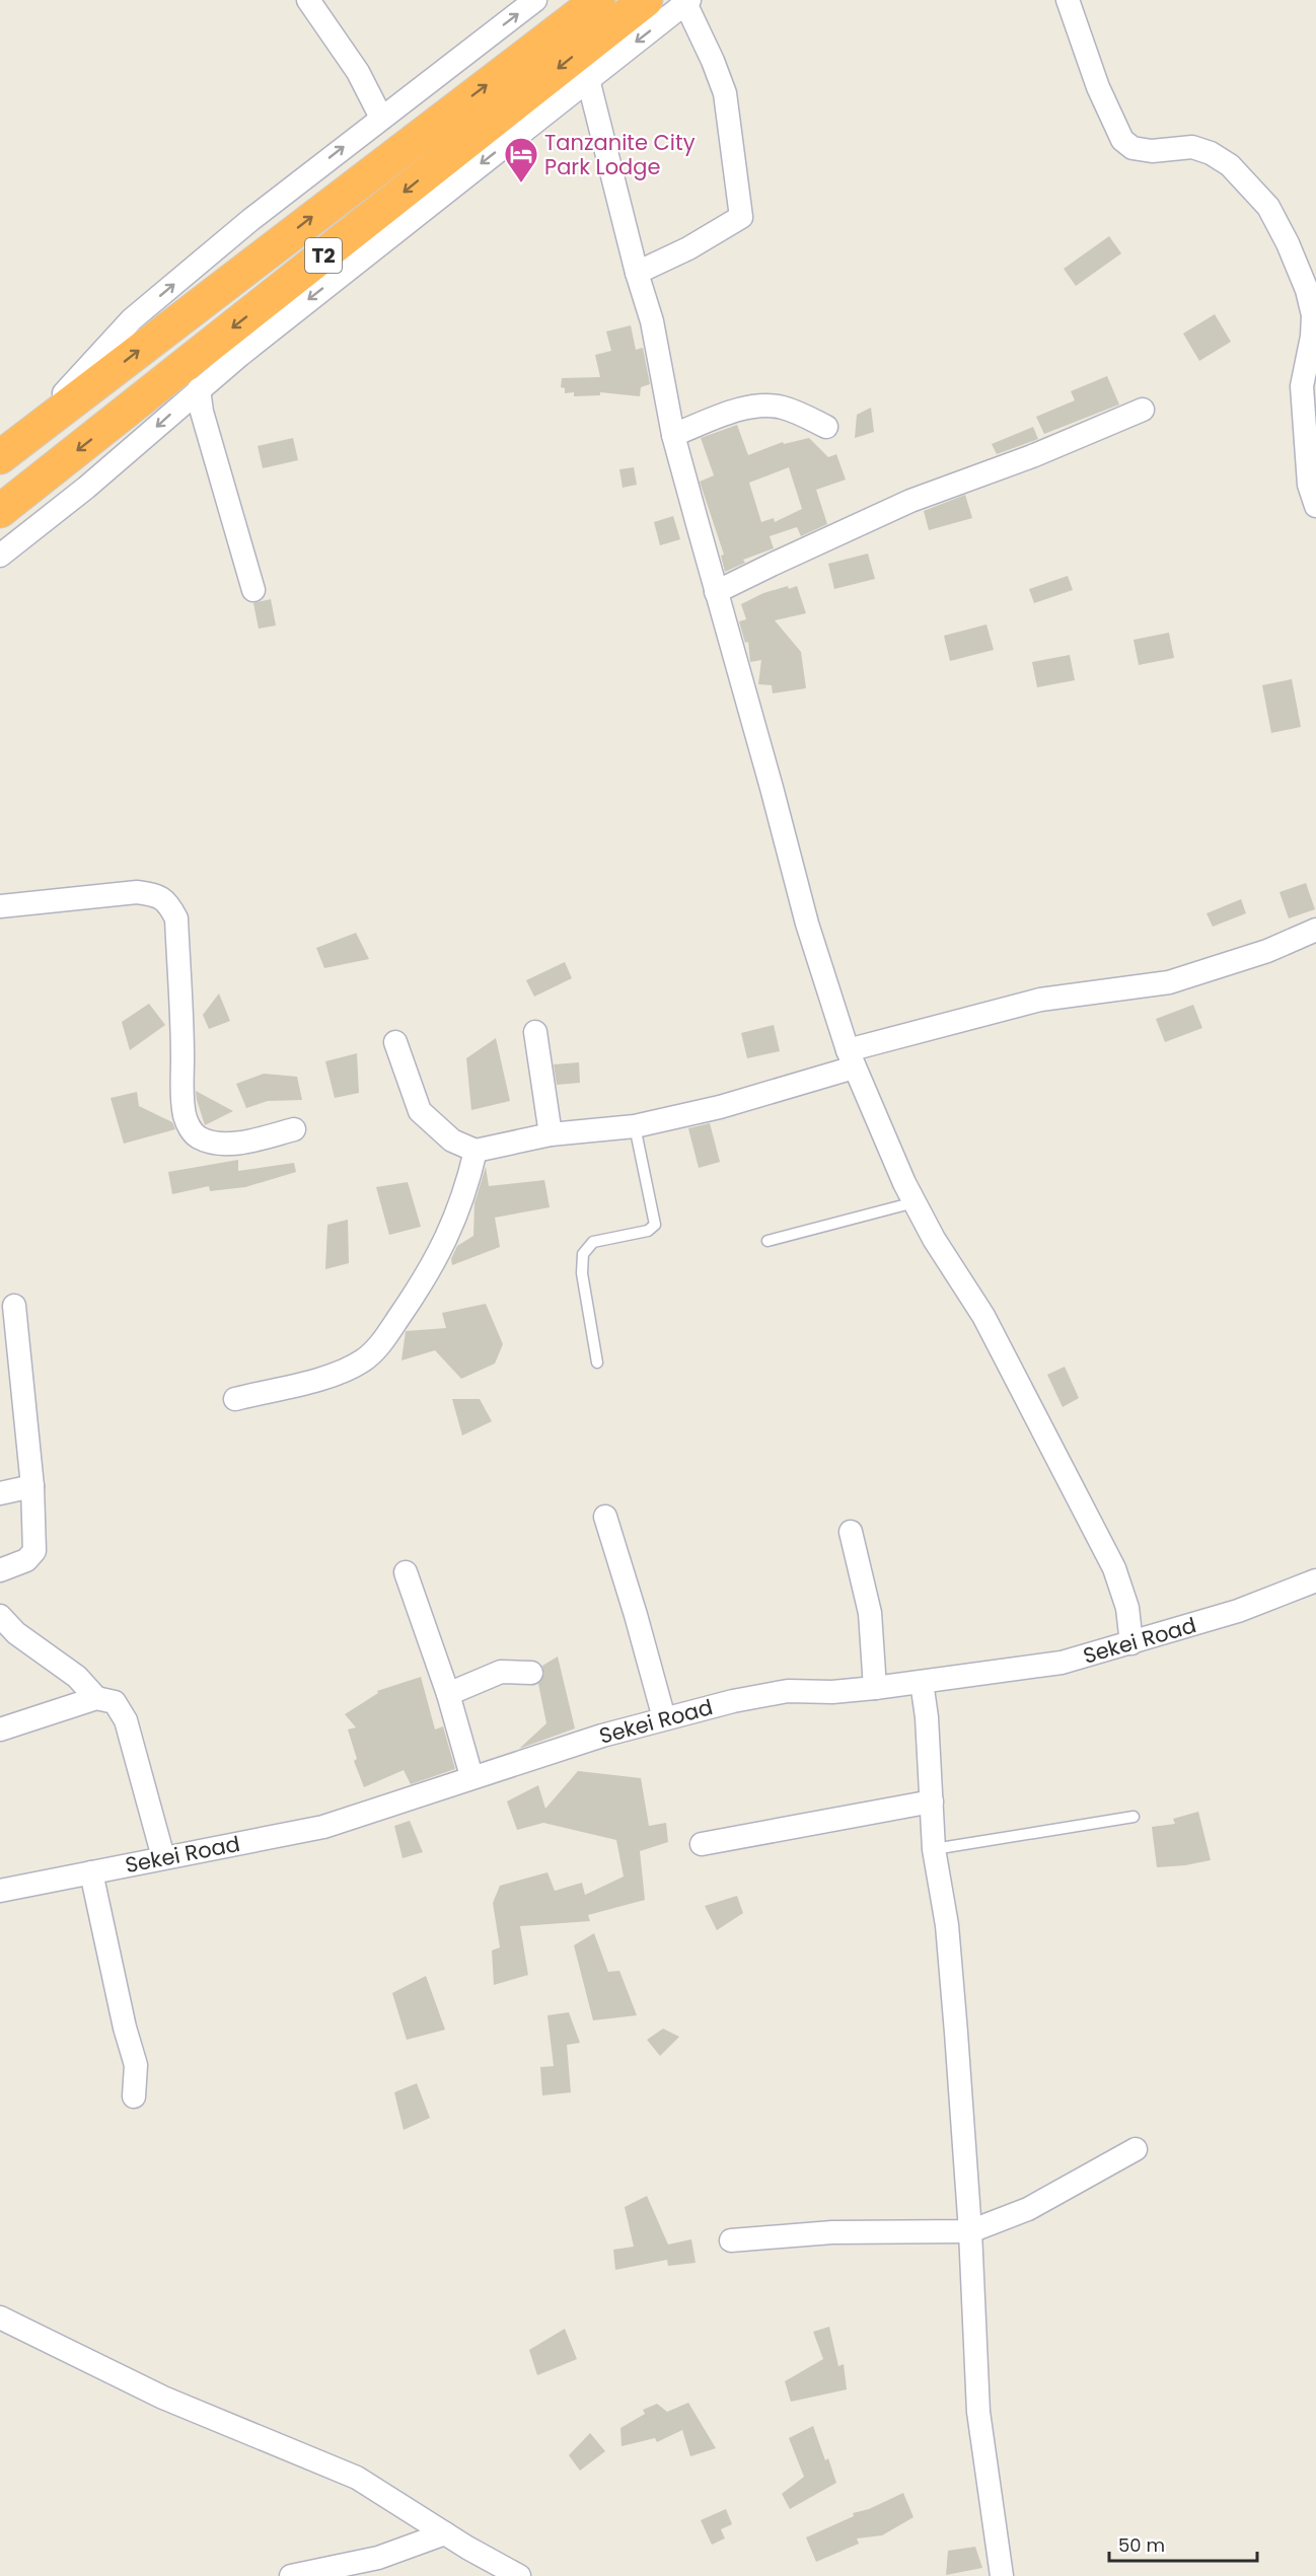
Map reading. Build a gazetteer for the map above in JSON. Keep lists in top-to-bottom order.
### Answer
{
  "streets": {
    "highway": ["T2"],
    "street": ["Sekei Road"]
  },
  "places": {
    "hotel": ["Tanzanite City Park Lodge"]
  },
  "scale_bar": "50 m"
}
